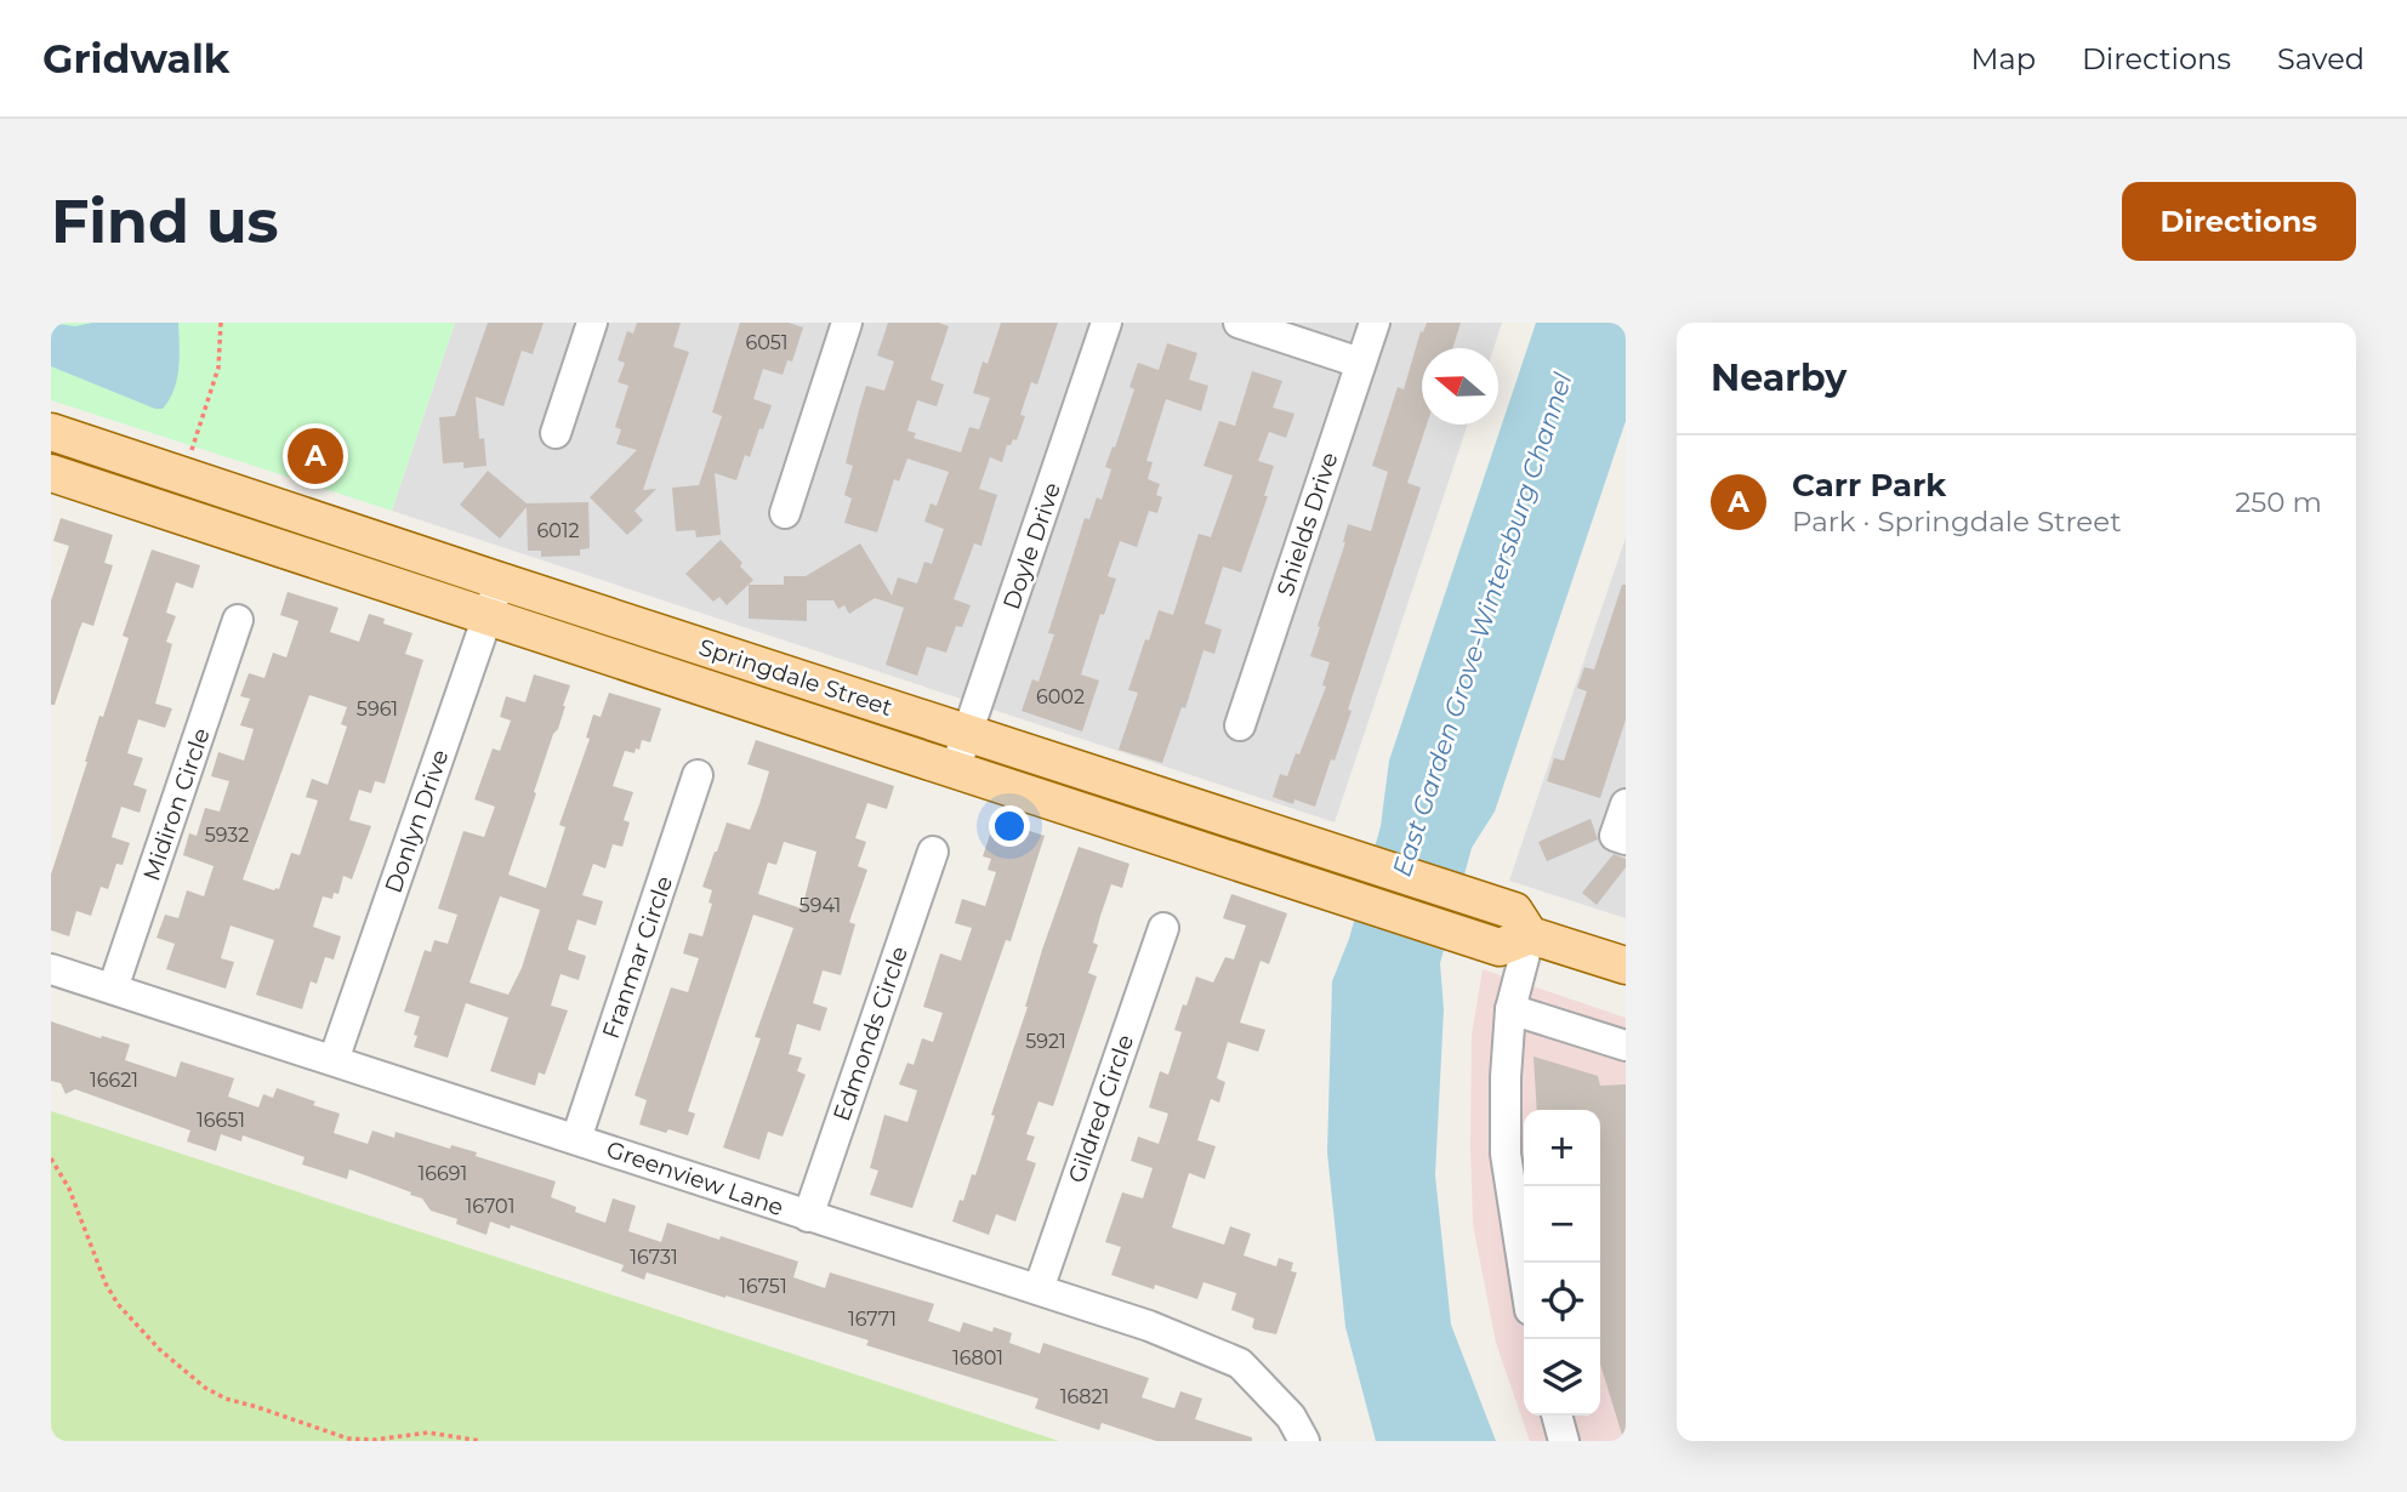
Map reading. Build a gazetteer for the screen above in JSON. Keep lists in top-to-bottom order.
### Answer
{
  "streets": {
    "main road": ["Springdale Street"],
    "street": [
      "Shields Drive",
      "Doyle Drive",
      "Midiron Circle",
      "Donlyn Drive",
      "Franmar Circle",
      "Edmonds Circle",
      "Gildred Circle",
      "Greenview Lane"
    ]
  },
  "crossings": [
    ["Doyle Drive", "Springdale Street"],
    ["Springdale Street", "Donlyn Drive"],
    ["Midiron Circle", "Greenview Lane"],
    ["Donlyn Drive", "Greenview Lane"],
    ["Franmar Circle", "Greenview Lane"],
    ["Edmonds Circle", "Greenview Lane"],
    ["Gildred Circle", "Greenview Lane"]
  ],
  "water": ["East Garden Grove-Wintersburg Channel"],
  "house_numbers": [
    "6051",
    "6012",
    "6002",
    "5961",
    "5932",
    "5941",
    "5921",
    "16621",
    "16651",
    "16691",
    "16701",
    "16731",
    "16751",
    "16771",
    "16801",
    "16821"
  ],
  "north": "left",
  "page": {
    "header": "Gridwalk",
    "nav": ["Map", "Directions", "Saved"],
    "buttons": "Directions",
    "title": "Find us",
    "heading": "Nearby",
    "pins": "A",
    "list": [
      {
        "mark": "A",
        "name": "Carr Park",
        "note": "Park · Springdale Street",
        "value": "250 m"
      }
    ],
    "map_buttons": ["+", "−"]
  }
}
